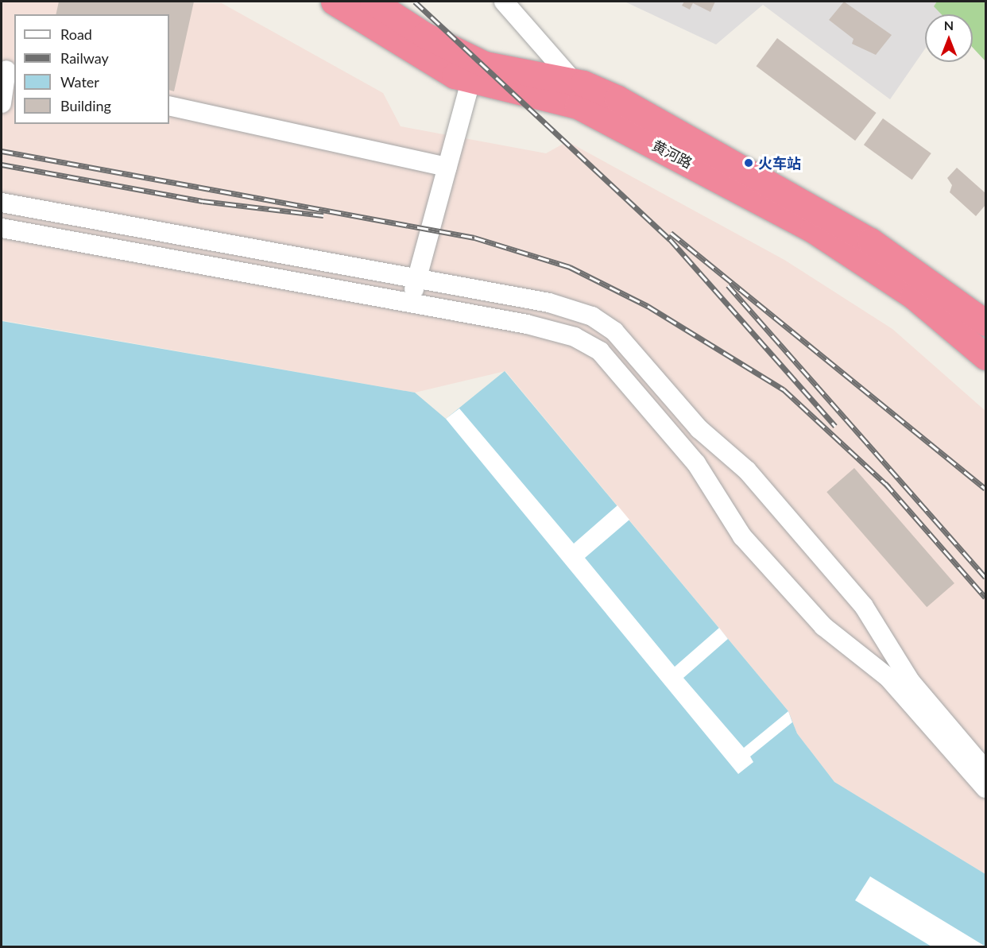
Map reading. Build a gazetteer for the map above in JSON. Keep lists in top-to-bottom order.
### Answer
{
  "streets": {
    "highway": ["黄河路"]
  },
  "places": ["火车站"],
  "legend": [
    "Road",
    "Railway",
    "Water",
    "Building"
  ],
  "north": "top"
}
